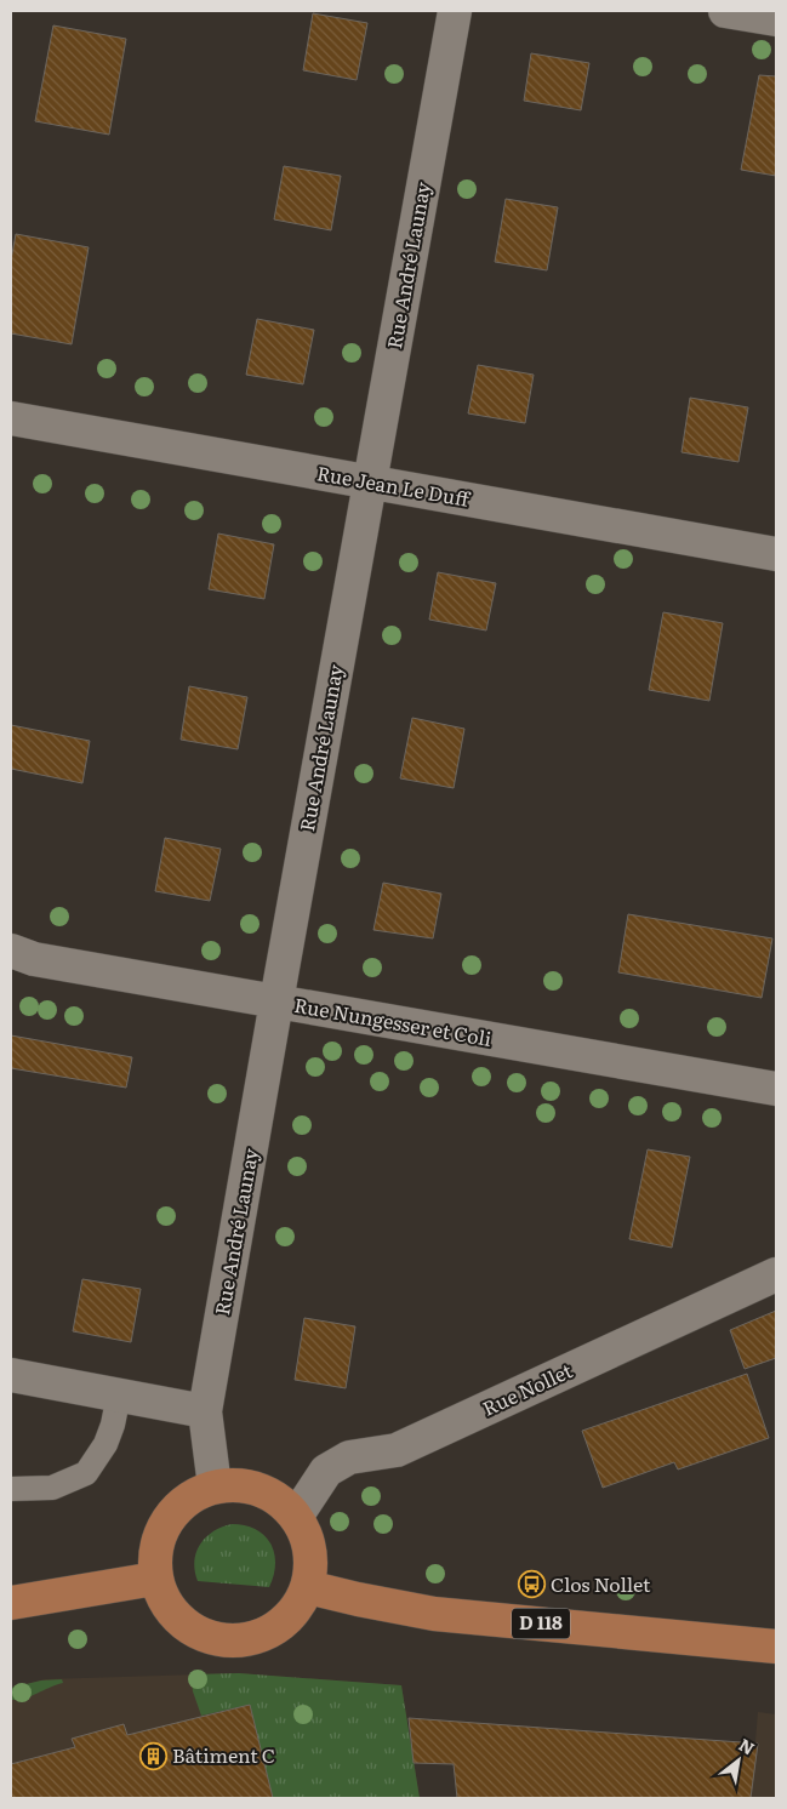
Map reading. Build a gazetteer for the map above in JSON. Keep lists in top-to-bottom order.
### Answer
{
  "streets": {
    "main road": ["D 118"],
    "street": [
      "Rue André Launay",
      "Rue Jean Le Duff",
      "Rue Nungesser et Coli",
      "Rue Nollet"
    ]
  },
  "crossings": [
    ["Rue André Launay", "Rue Jean Le Duff"],
    ["Rue André Launay", "Rue Nungesser et Coli"],
    ["Rue André Launay", "Rue Nollet"],
    ["Rue André Launay", "D 118"],
    ["Rue Nollet", "D 118"]
  ],
  "places": {
    "bus stop": ["Clos Nollet"],
    "building": ["Bâtiment C"]
  },
  "north": "top right"
}
